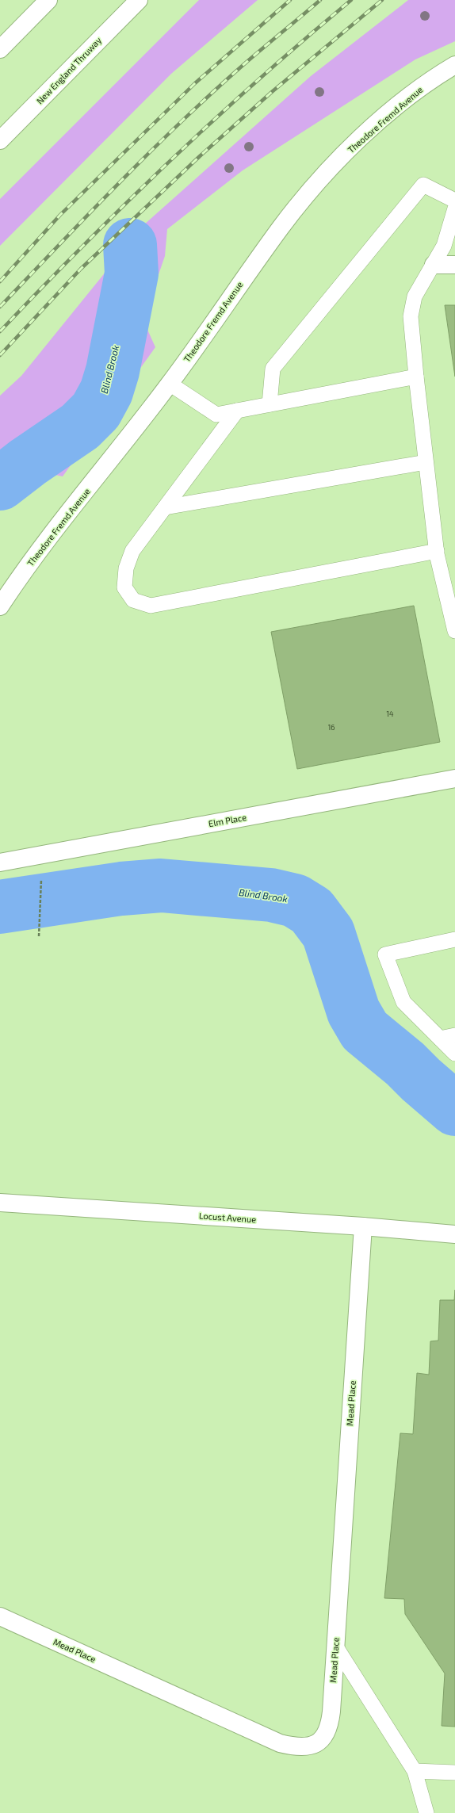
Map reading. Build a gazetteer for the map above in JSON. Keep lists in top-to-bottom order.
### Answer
{
  "streets": {
    "main road": [
      "New England Thruway",
      "Theodore Fremd Avenue",
      "Elm Place",
      "Locust Avenue",
      "Mead Place"
    ]
  },
  "crossings": [
    ["Locust Avenue", "Mead Place"]
  ],
  "water": ["Blind Brook"],
  "house_numbers": ["14", "16"]
}
